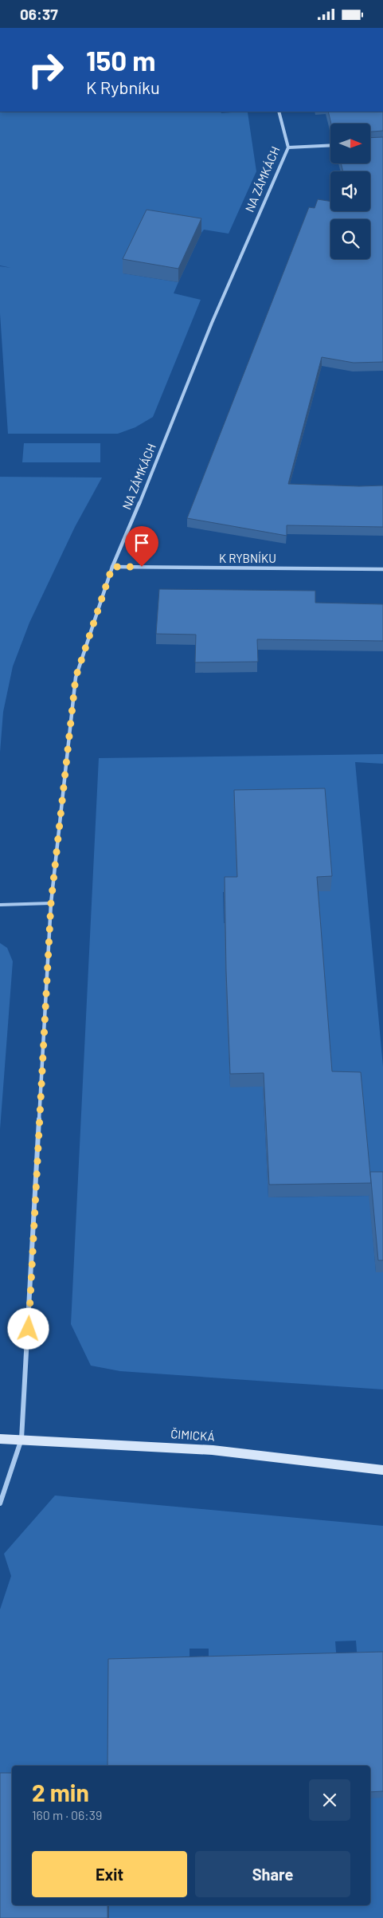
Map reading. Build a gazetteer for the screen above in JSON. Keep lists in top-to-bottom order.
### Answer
{
  "streets": {
    "street": ["NA ZÁMKÁCH", "K RYBNÍKU", "ČIMICKÁ"]
  },
  "crossings": [
    ["NA ZÁMKÁCH", "K RYBNÍKU"],
    ["NA ZÁMKÁCH", "ČIMICKÁ"]
  ],
  "north": "right",
  "page": {
    "status": "06:37",
    "turn": ["150 m", "K Rybníku"],
    "heading": ["2 min", "160 m · 06:39"],
    "buttons": ["Exit", "Share"]
  }
}
